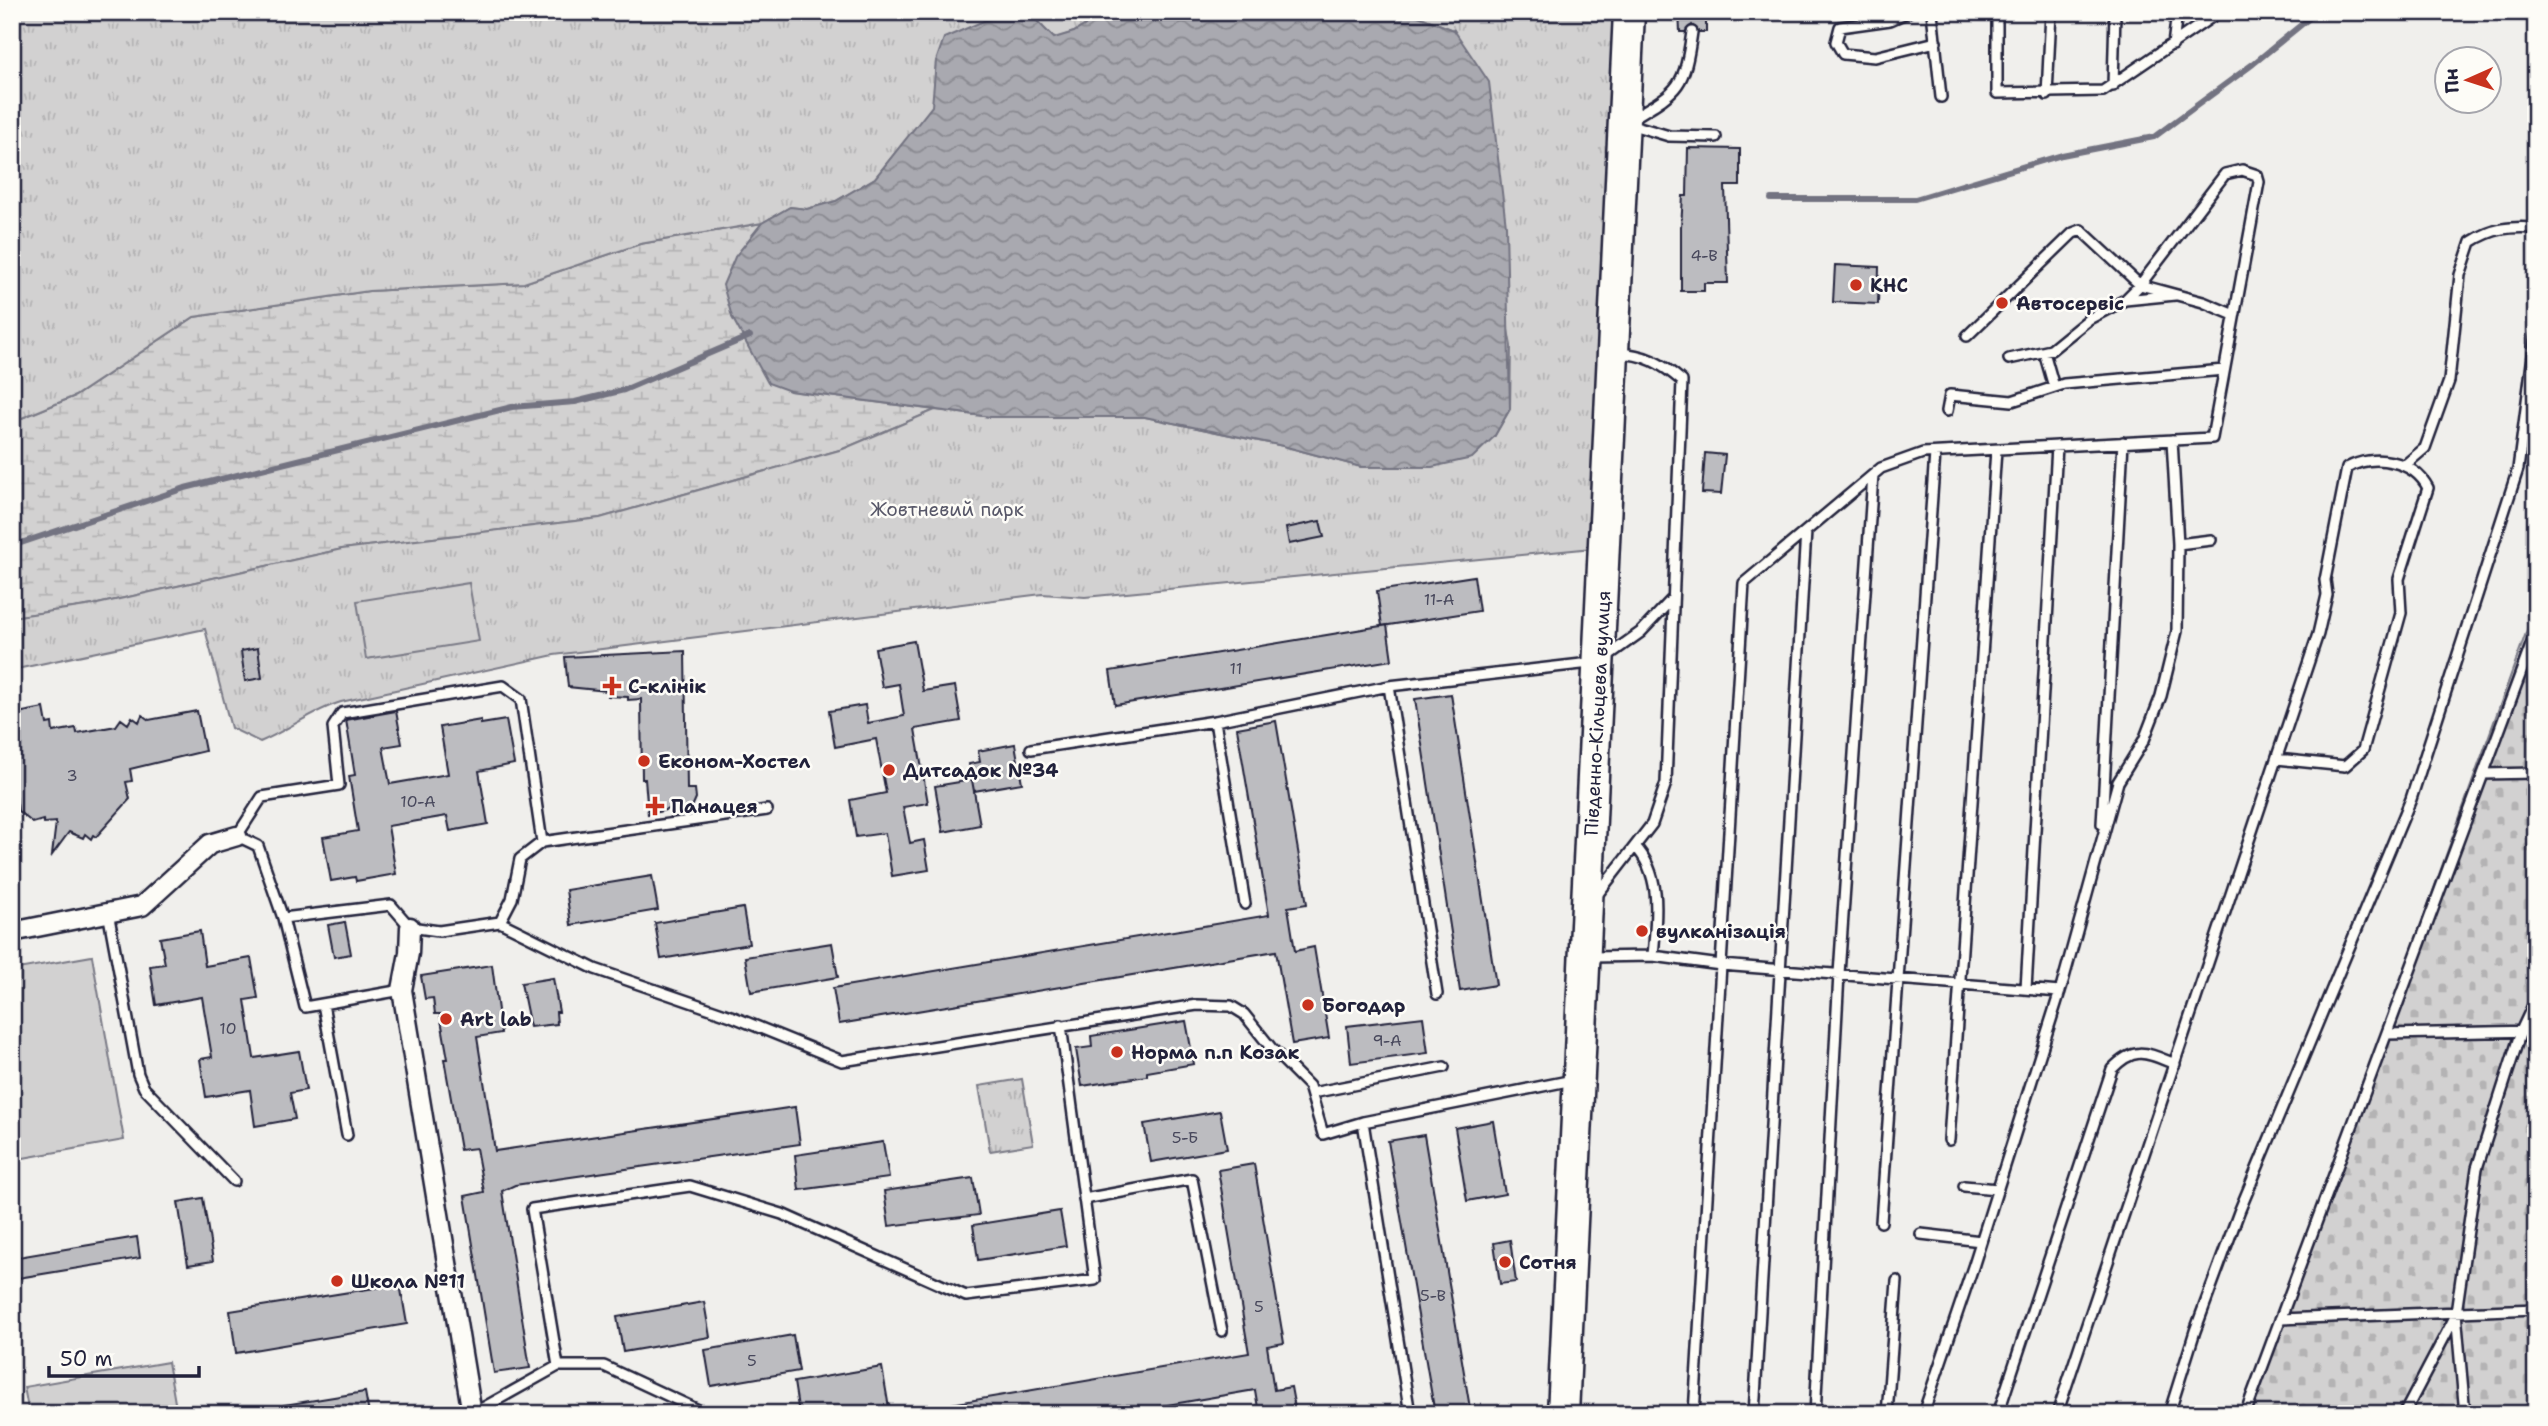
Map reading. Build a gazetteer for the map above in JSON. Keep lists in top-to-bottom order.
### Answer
{
  "streets": {
    "main road": ["Південно-Кільцева вулиця"]
  },
  "parks": ["Жовтневий парк"],
  "places": {
    "other": [
      "КНС",
      "Автосервіс",
      "Економ-Хостел",
      "Дитсадок №34",
      "вулканізація",
      "Богодар",
      "Art lab",
      "Норма п.п Козак",
      "Сотня",
      "Школа №11"
    ],
    "health": ["С-клінік", "Панацея"]
  },
  "house_numbers": [
    "4-В",
    "11-А",
    "11",
    "3",
    "10-А",
    "10",
    "9-А",
    "5-Б",
    "5-В",
    "5",
    "5"
  ],
  "scale_bar": "50 m",
  "north": "left"
}
